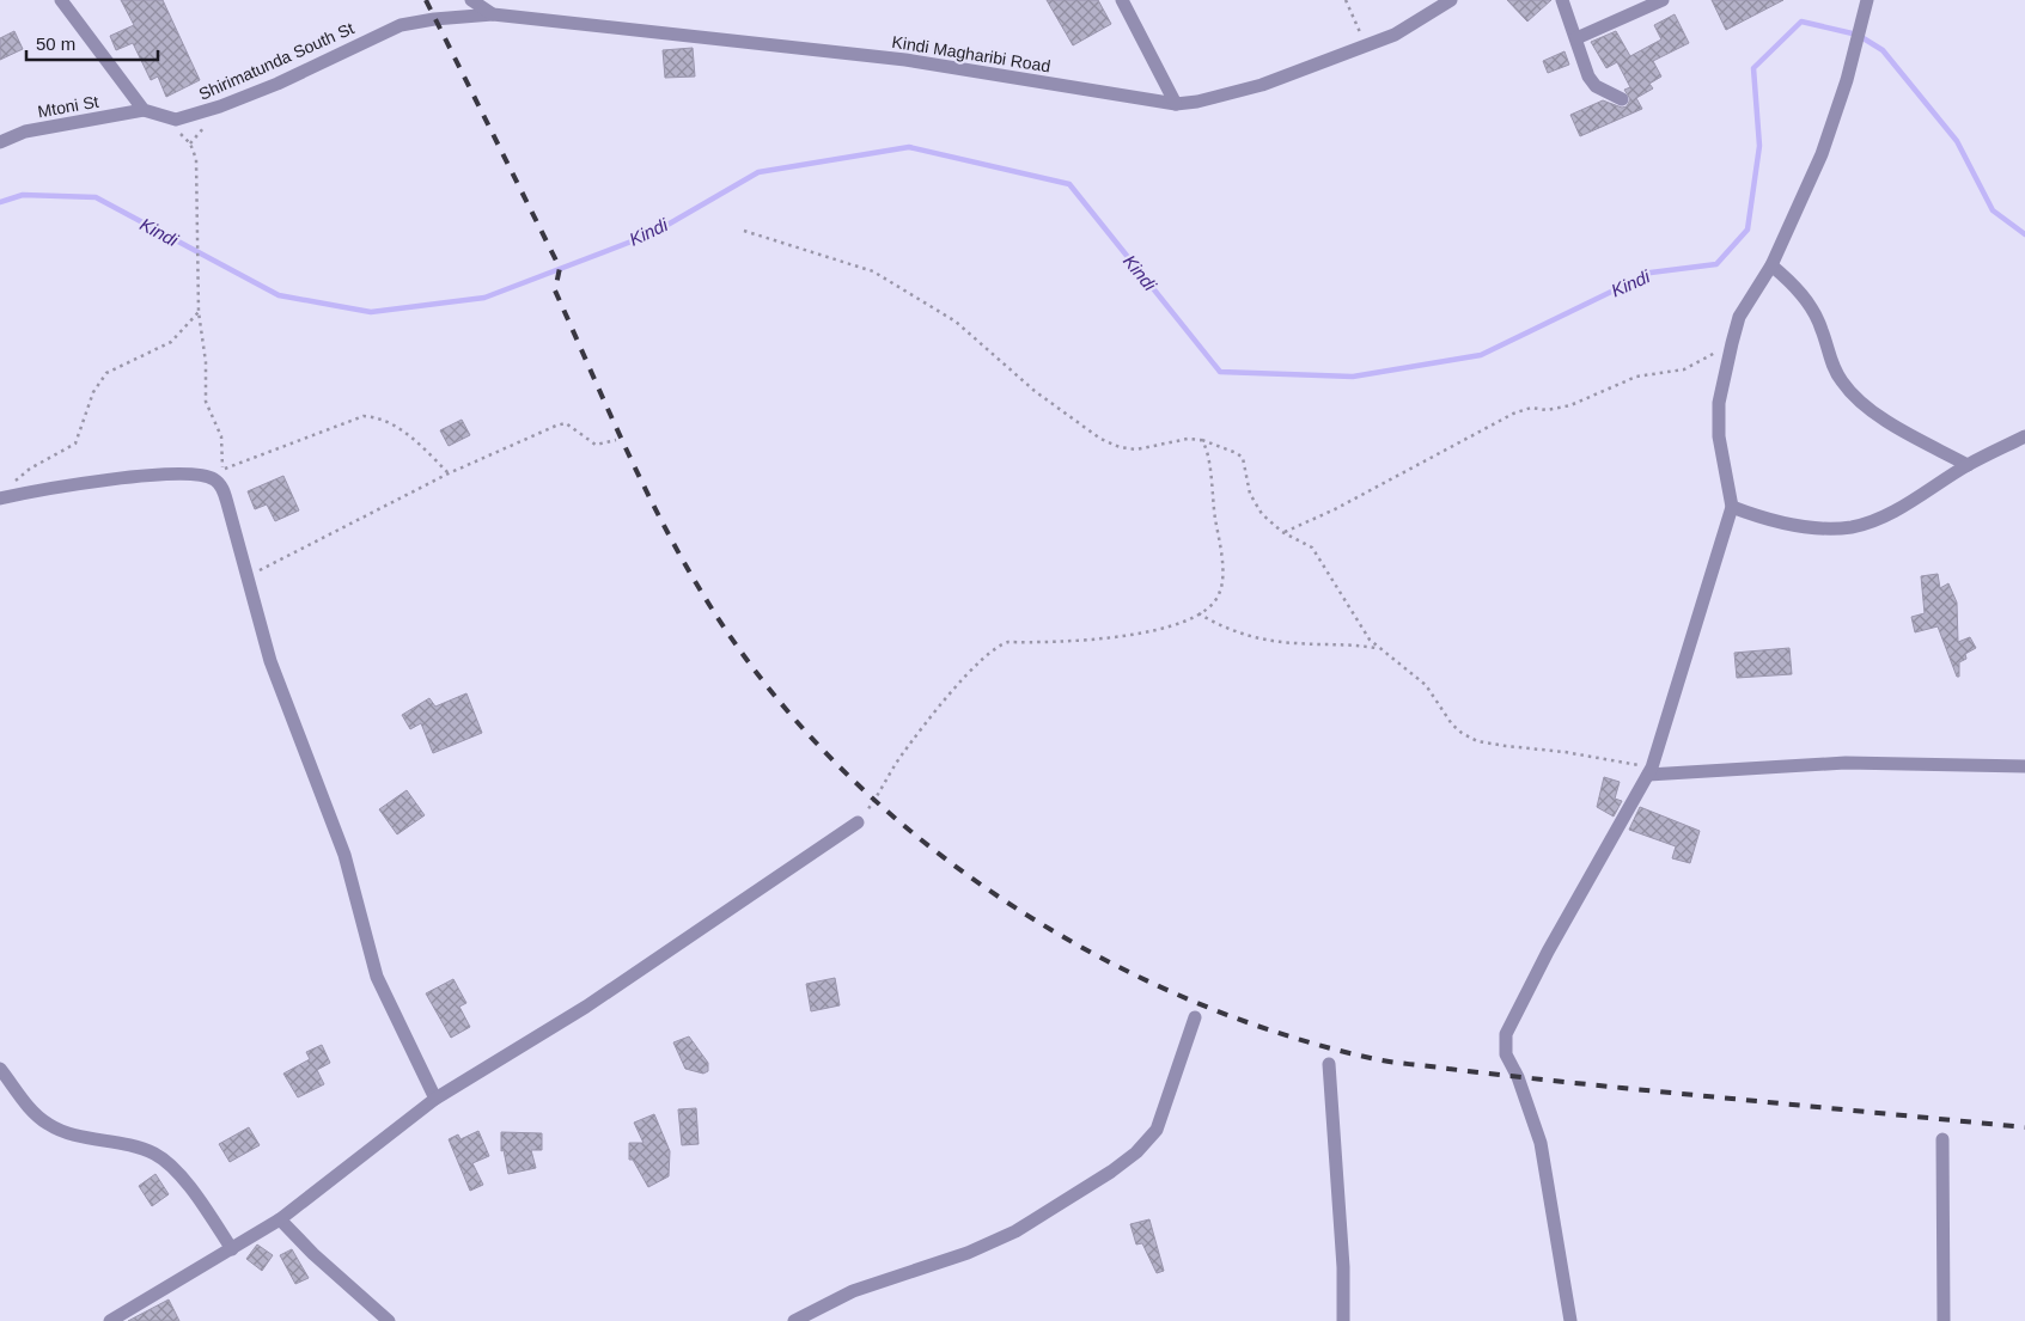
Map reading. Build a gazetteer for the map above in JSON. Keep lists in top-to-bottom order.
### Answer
{
  "streets": {
    "street": ["Kindi Magharibi Road", "Shirimatunda South St", "Mtoni St"]
  },
  "crossings": [
    ["Kindi Magharibi Road", "Shirimatunda South St"]
  ],
  "water": ["Kindi"],
  "scale_bar": "50 m"
}
